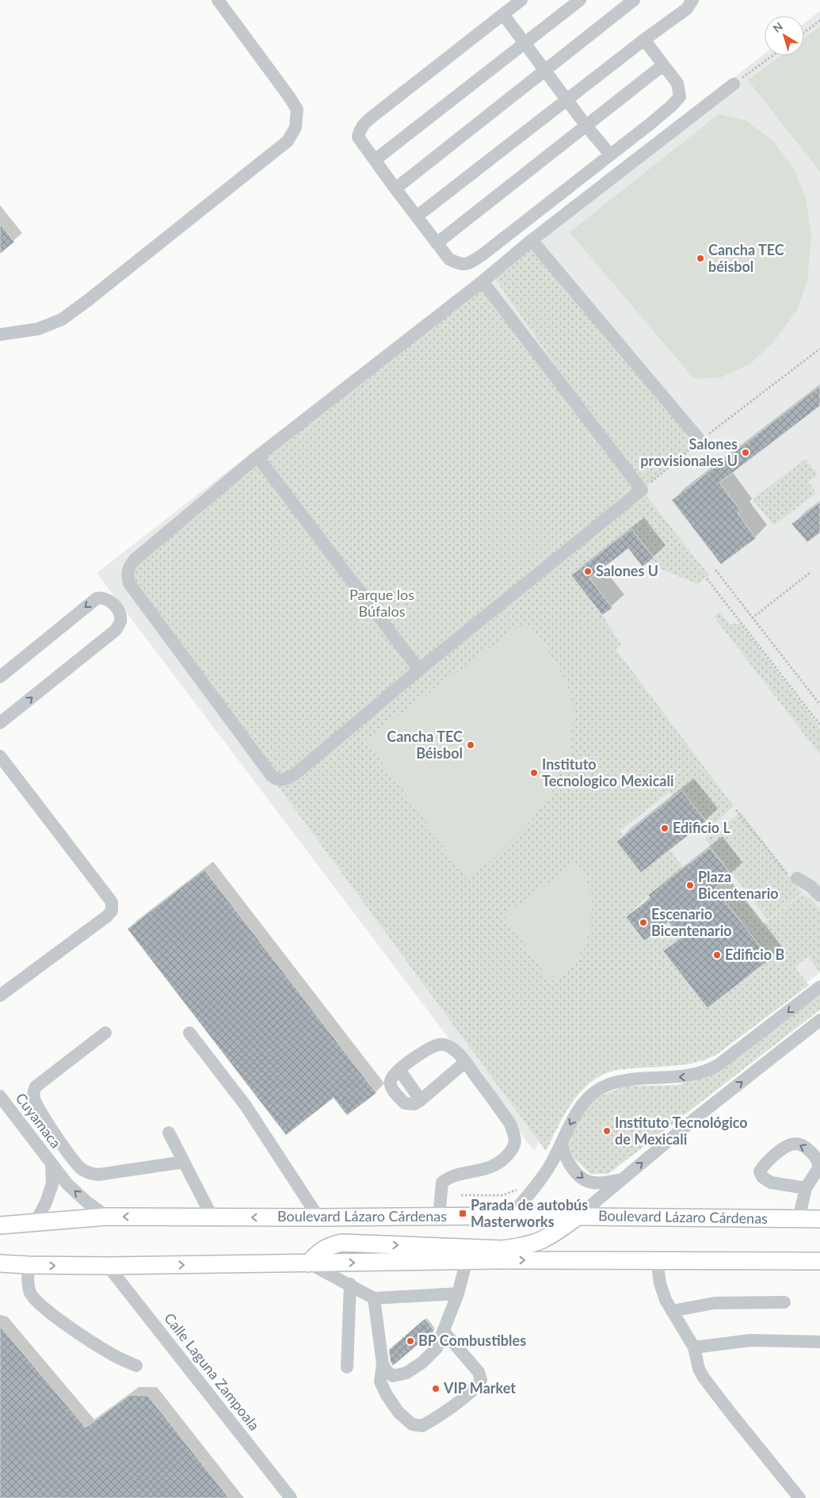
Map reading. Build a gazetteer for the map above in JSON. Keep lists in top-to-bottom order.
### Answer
{
  "streets": {
    "main road": ["Boulevard Lázaro Cárdenas"],
    "street": ["Cuyamaca", "Calle Laguna Zampoala"]
  },
  "crossings": [
    ["Cuyamaca", "Boulevard Lázaro Cárdenas"]
  ],
  "parks": ["Parque los Búfalos"],
  "places": {
    "other": [
      "Cancha TEC béisbol",
      "Salones provisionales U",
      "Salones U",
      "Cancha TEC Béisbol",
      "Instituto Tecnologico Mexicali",
      "Edificio L",
      "Plaza Bicentenario",
      "Escenario Bicentenario",
      "Edificio B",
      "Instituto Tecnológico de Mexicali",
      "BP Combustibles",
      "VIP Market"
    ],
    "transit": ["Parada de autobús Masterworks"]
  },
  "north": "top left"
}
